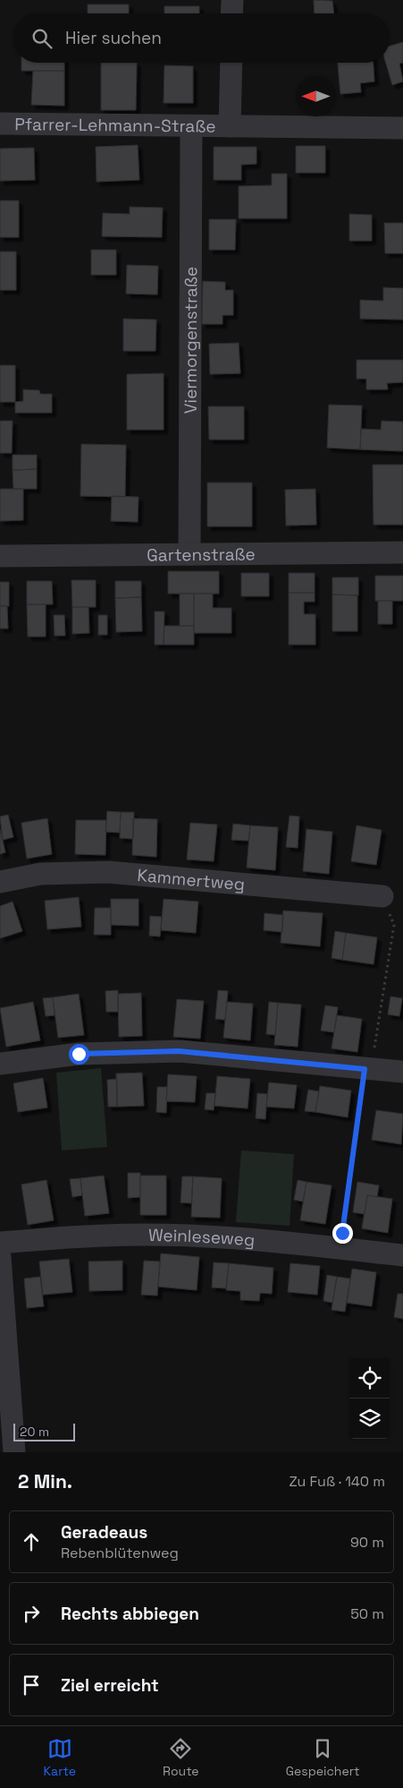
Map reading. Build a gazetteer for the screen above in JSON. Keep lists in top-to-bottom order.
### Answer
{
  "streets": {
    "street": [
      "Pfarrer-Lehmann-Straße",
      "Viermorgenstraße",
      "Gartenstraße",
      "Kammertweg",
      "Weinleseweg"
    ]
  },
  "crossings": [
    ["Pfarrer-Lehmann-Straße", "Viermorgenstraße"],
    ["Viermorgenstraße", "Gartenstraße"]
  ],
  "scale_bar": "20 m",
  "north": "left",
  "page": {
    "search": "Hier suchen",
    "scale": "20 m",
    "heading": ["2 Min.", "Zu Fuß · 140 m"],
    "list": [
      ["Geradeaus", "Rebenblütenweg", "90 m"],
      ["Rechts abbiegen", "50 m"],
      "Ziel erreicht"
    ],
    "nav": ["Karte", "Route", "Gespeichert"]
  }
}
